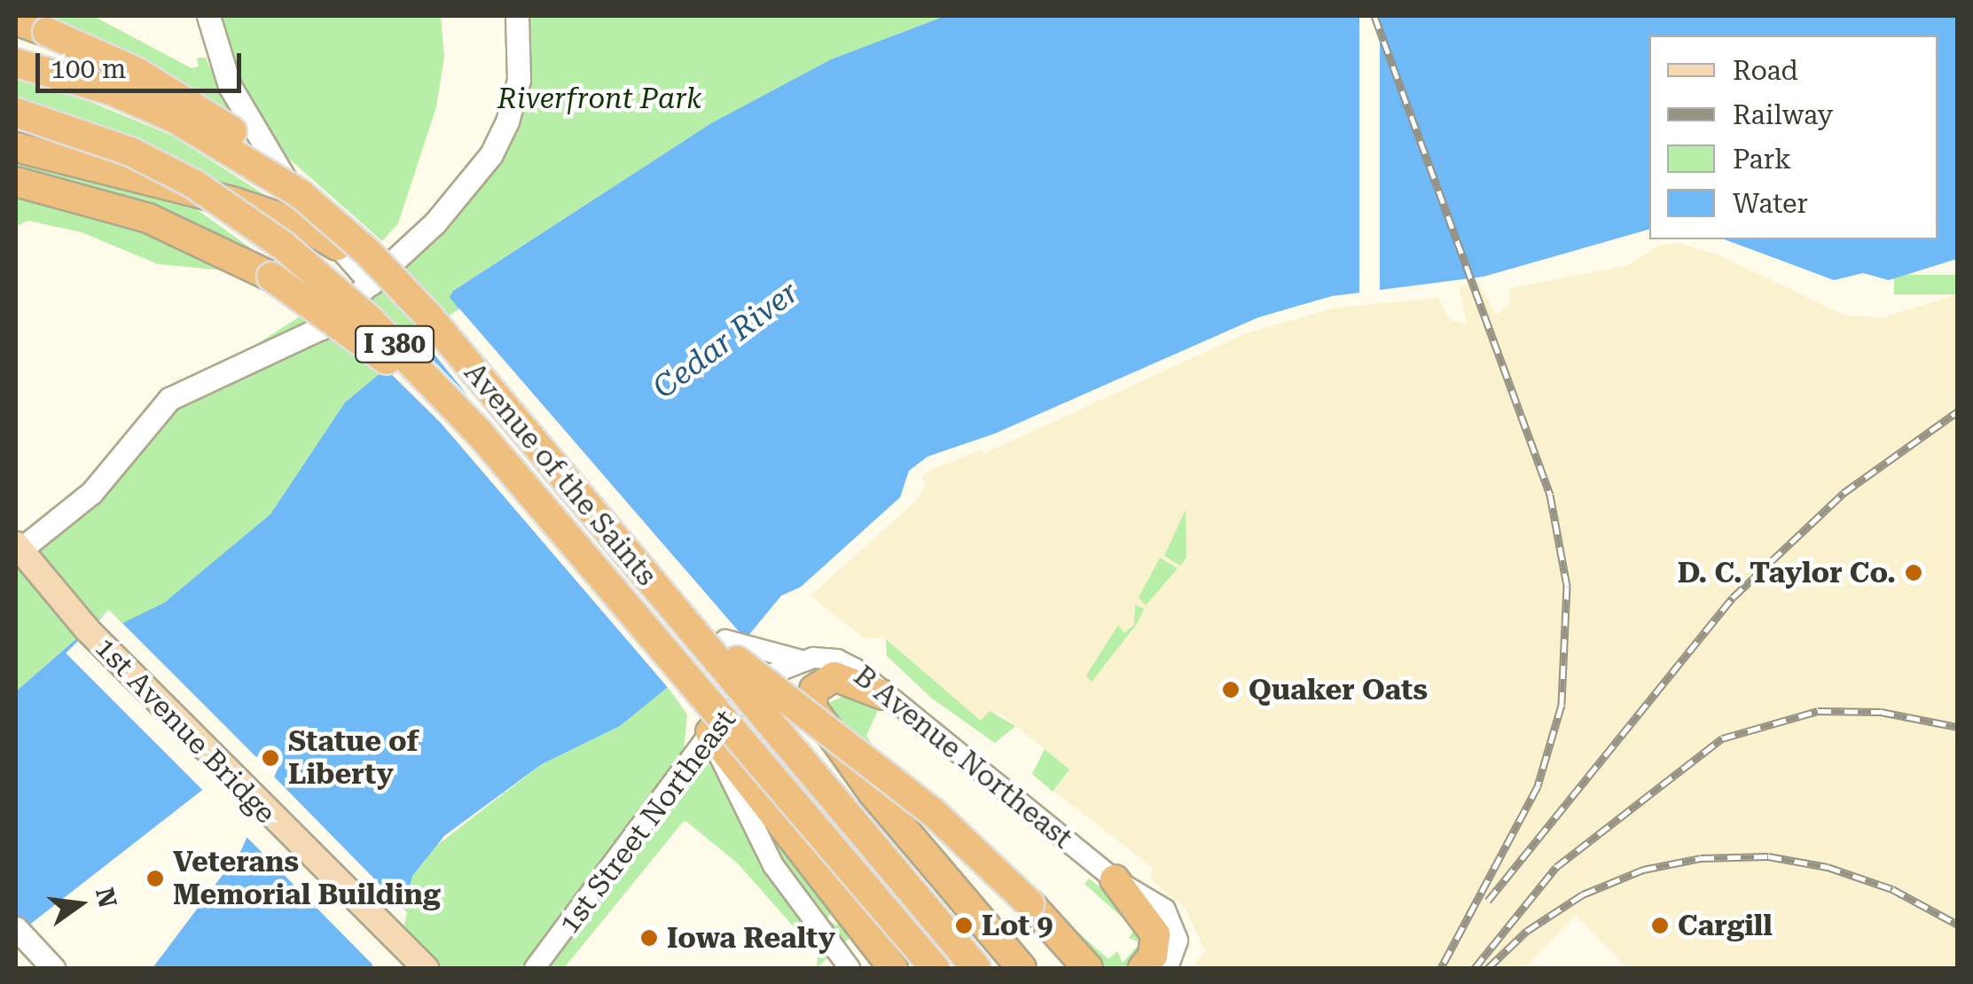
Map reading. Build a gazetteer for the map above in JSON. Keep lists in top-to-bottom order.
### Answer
{
  "streets": {
    "highway": ["I 380", "Avenue of the Saints"],
    "main road": ["1st Avenue Bridge"],
    "street": ["B Avenue Northeast", "1st Street Northeast"]
  },
  "water": ["Cedar River"],
  "parks": ["Riverfront Park"],
  "places": [
    "D. C. Taylor Co.",
    "Quaker Oats",
    "Statue of Liberty",
    "Veterans Memorial Building",
    "Lot 9",
    "Cargill",
    "Iowa Realty"
  ],
  "legend": [
    "Road",
    "Railway",
    "Park",
    "Water"
  ],
  "scale_bar": "100 m",
  "north": "right"
}
